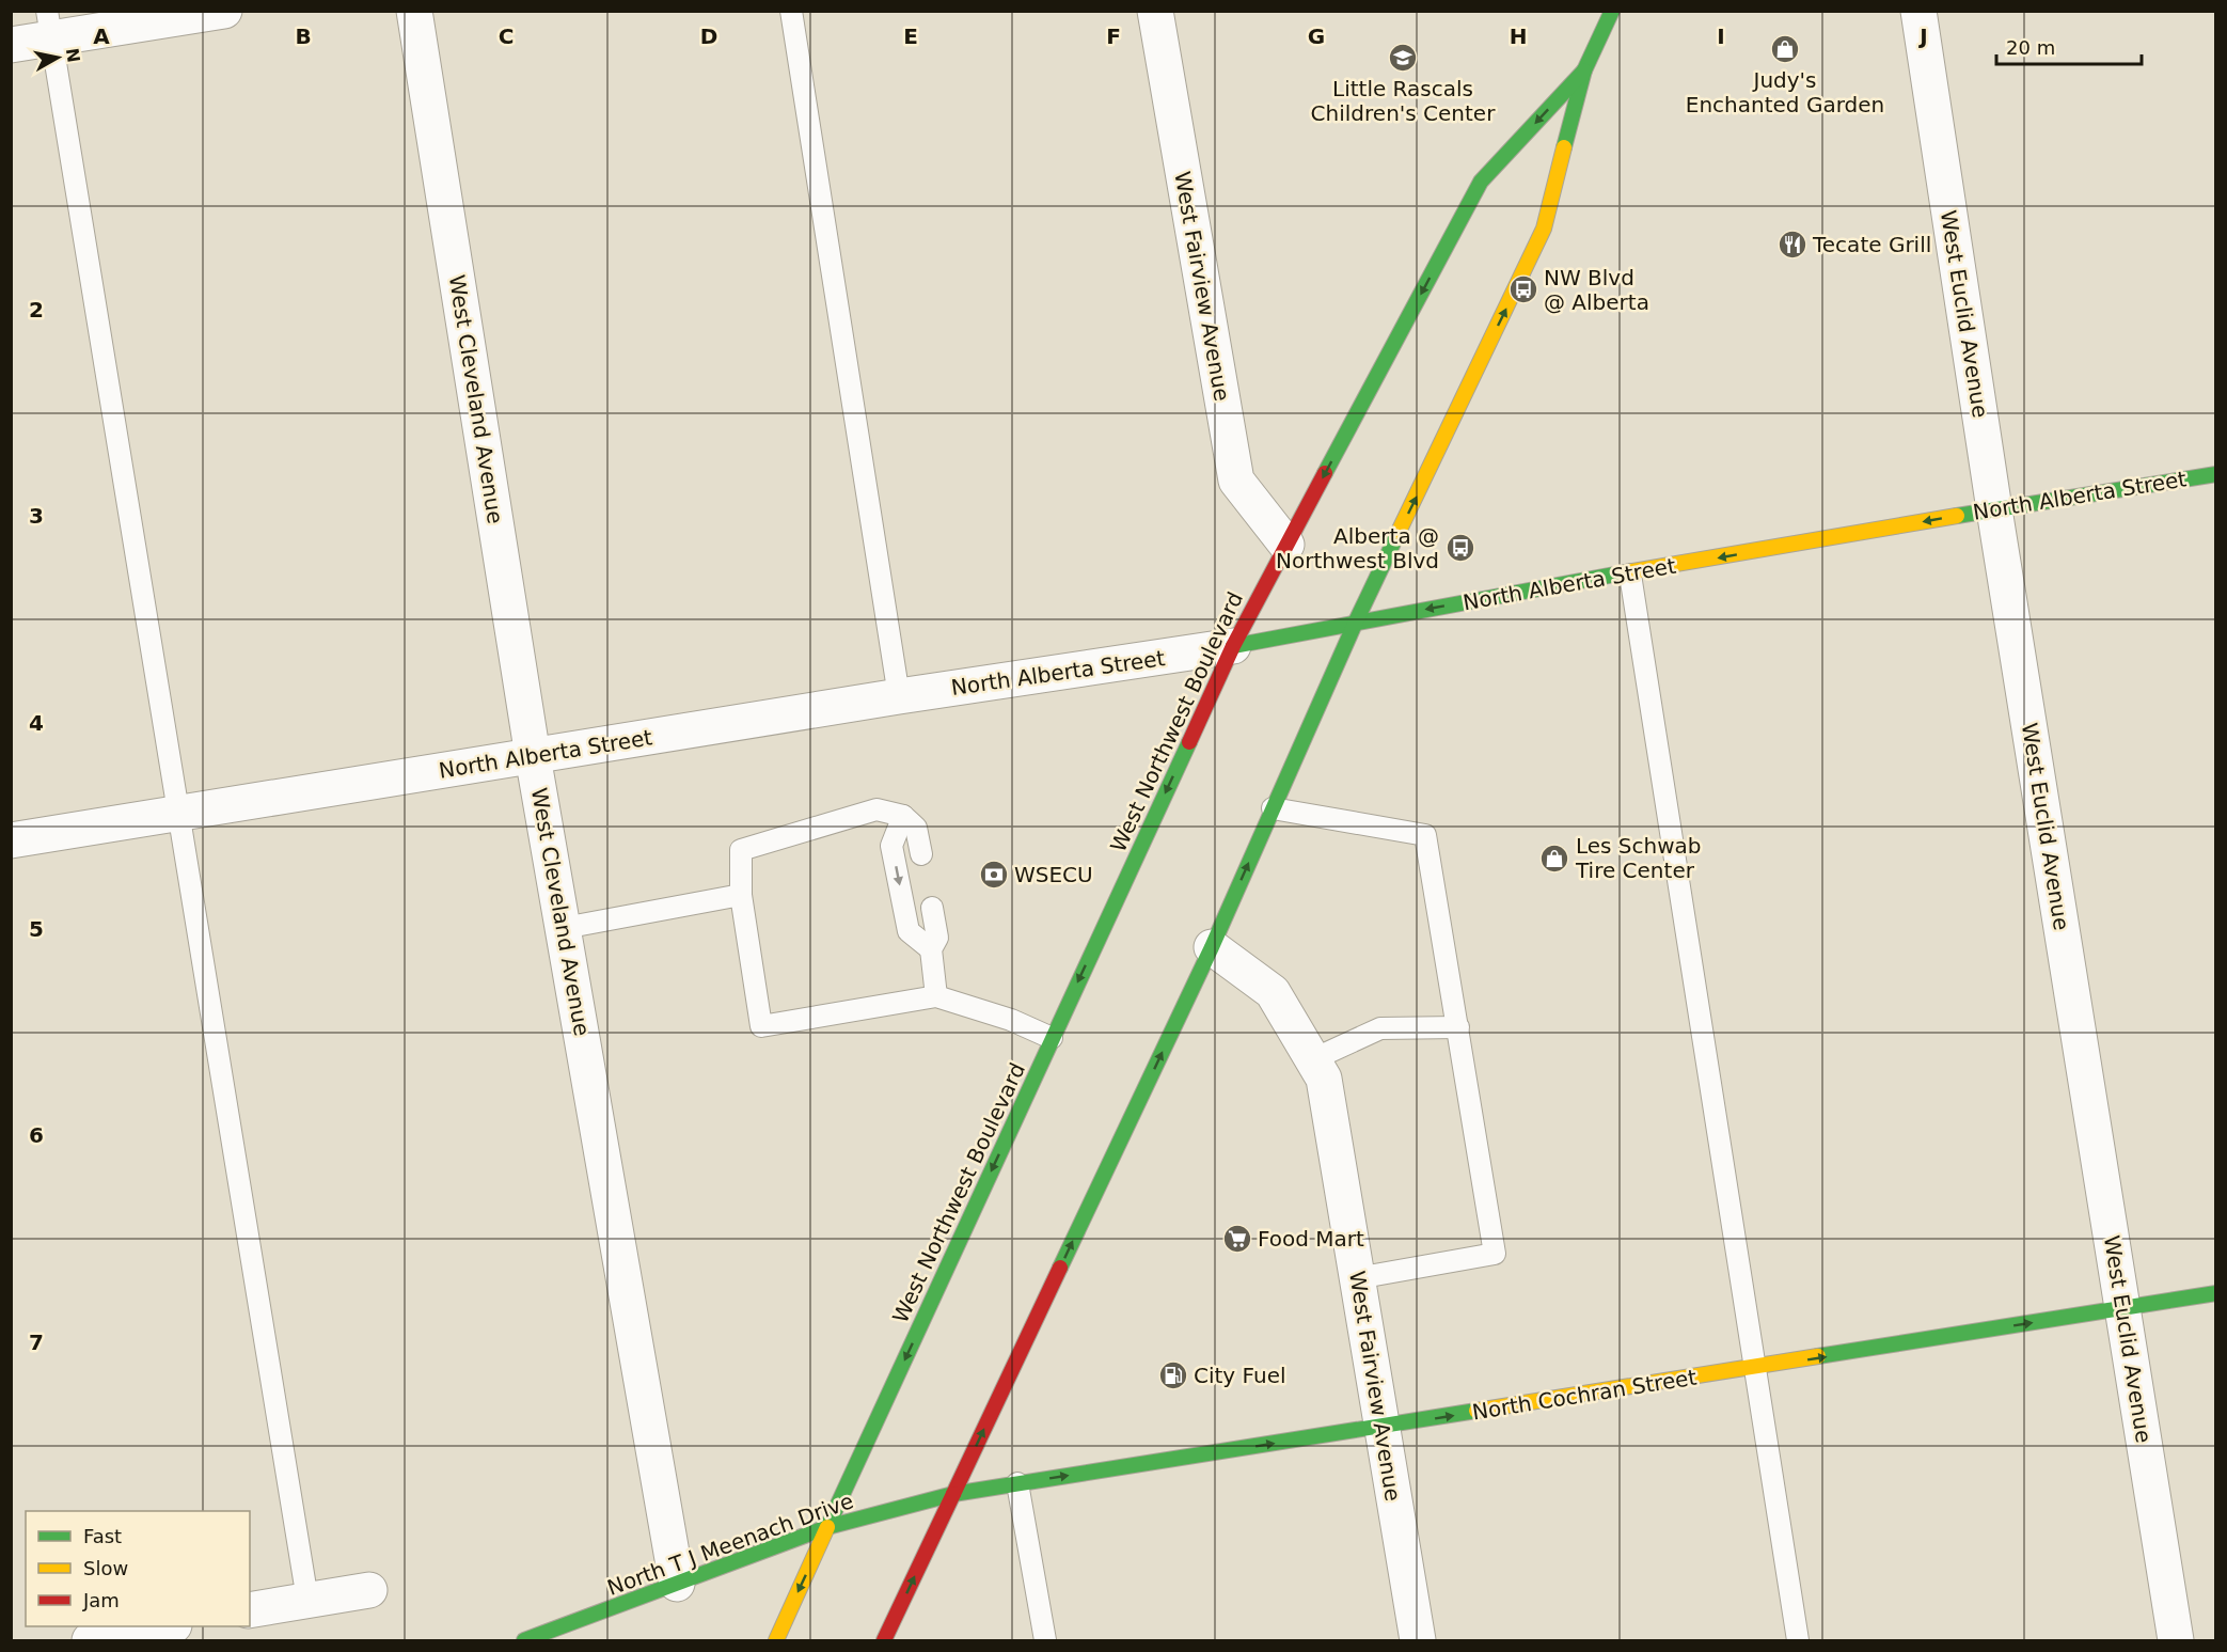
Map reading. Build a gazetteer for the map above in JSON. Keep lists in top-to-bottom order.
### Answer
{
  "streets": {
    "main road": [
      "North Alberta Street",
      "West Northwest Boulevard",
      "North Cochran Street",
      "North T J Meenach Drive"
    ],
    "street": ["West Fairview Avenue", "West Euclid Avenue", "West Cleveland Avenue"]
  },
  "crossings": [
    ["West Fairview Avenue", "West Northwest Boulevard"],
    ["West Fairview Avenue", "North Cochran Street"],
    ["West Euclid Avenue", "North Alberta Street"],
    ["West Euclid Avenue", "North Cochran Street"],
    ["West Cleveland Avenue", "North Alberta Street"],
    ["West Cleveland Avenue", "North T J Meenach Drive"],
    ["North Alberta Street", "West Northwest Boulevard"],
    ["West Northwest Boulevard", "North Cochran Street"],
    ["West Northwest Boulevard", "North T J Meenach Drive"],
    ["North Cochran Street", "North T J Meenach Drive"]
  ],
  "one_way": ["North Cochran Street"],
  "places": {
    "shop": ["Judy's Enchanted Garden", "Les Schwab Tire Center"],
    "school or university": ["Little Rascals Children's Center"],
    "restaurant": ["Tecate Grill"],
    "bus stop": ["NW Blvd @ Alberta", "Alberta @ Northwest Blvd"],
    "bank": ["WSECU"],
    "supermarket": ["Food Mart"],
    "fuel station": ["City Fuel"]
  },
  "legend": ["Fast", "Slow", "Jam"],
  "scale_bar": "20 m",
  "north": "right",
  "grid": {
    "columns": [
      "A",
      "B",
      "C",
      "D",
      "E",
      "F",
      "G",
      "H",
      "I",
      "J"
    ],
    "rows": [
      "2",
      "3",
      "4",
      "5",
      "6",
      "7"
    ]
  }
}
